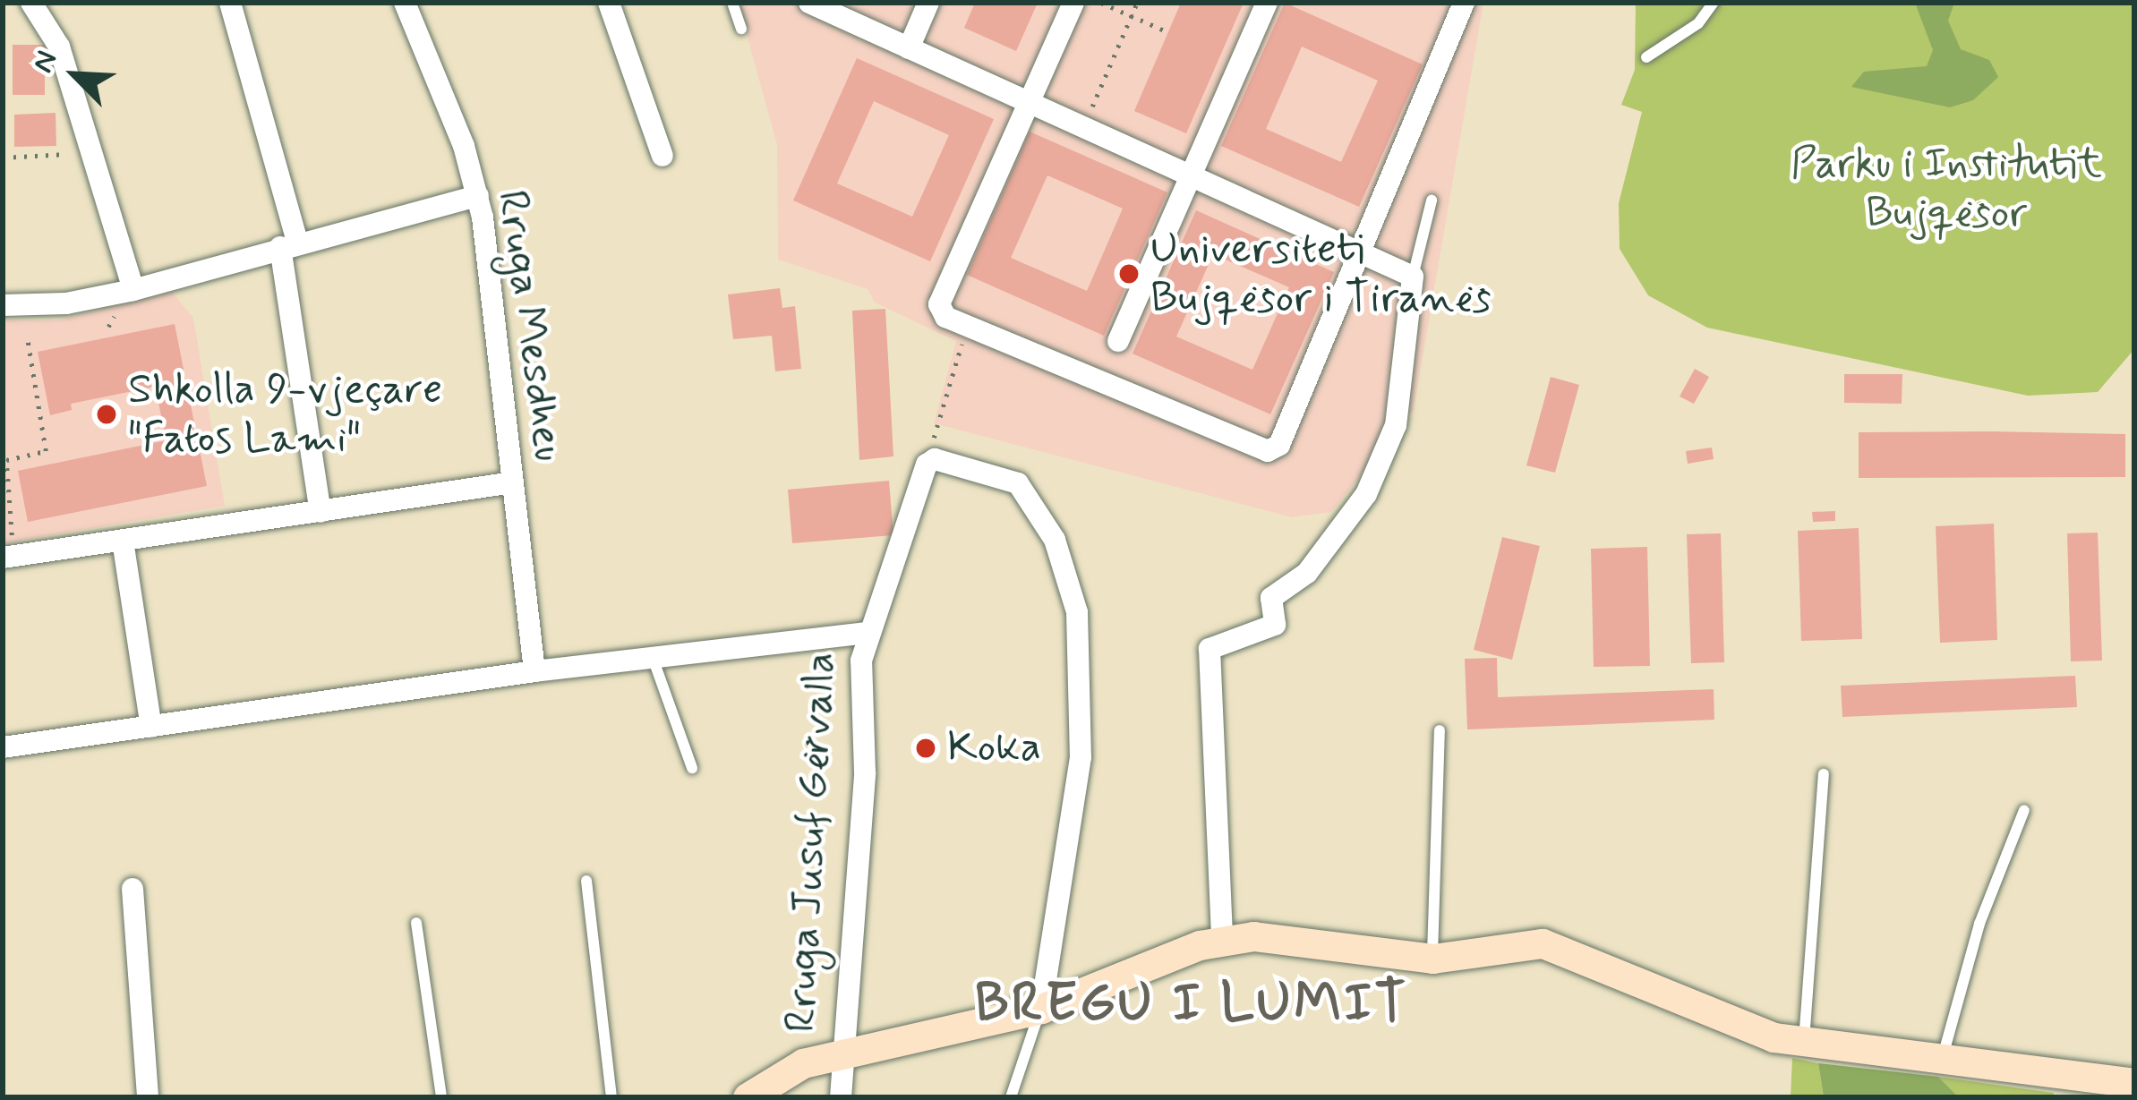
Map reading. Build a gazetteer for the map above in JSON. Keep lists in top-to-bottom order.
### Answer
{
  "streets": {
    "street": ["Rruga Mesdheu", "Rruga Jusuf Gërvalla"]
  },
  "districts": ["BREGU I LUMIT"],
  "parks": ["Parku i Institutit Bujqësor"],
  "places": ["Universiteti Bujqësor i Tiranës", "Shkolla 9-vjeçare \"Fatos Lami\"", "Koka"],
  "north": "top left"
}
